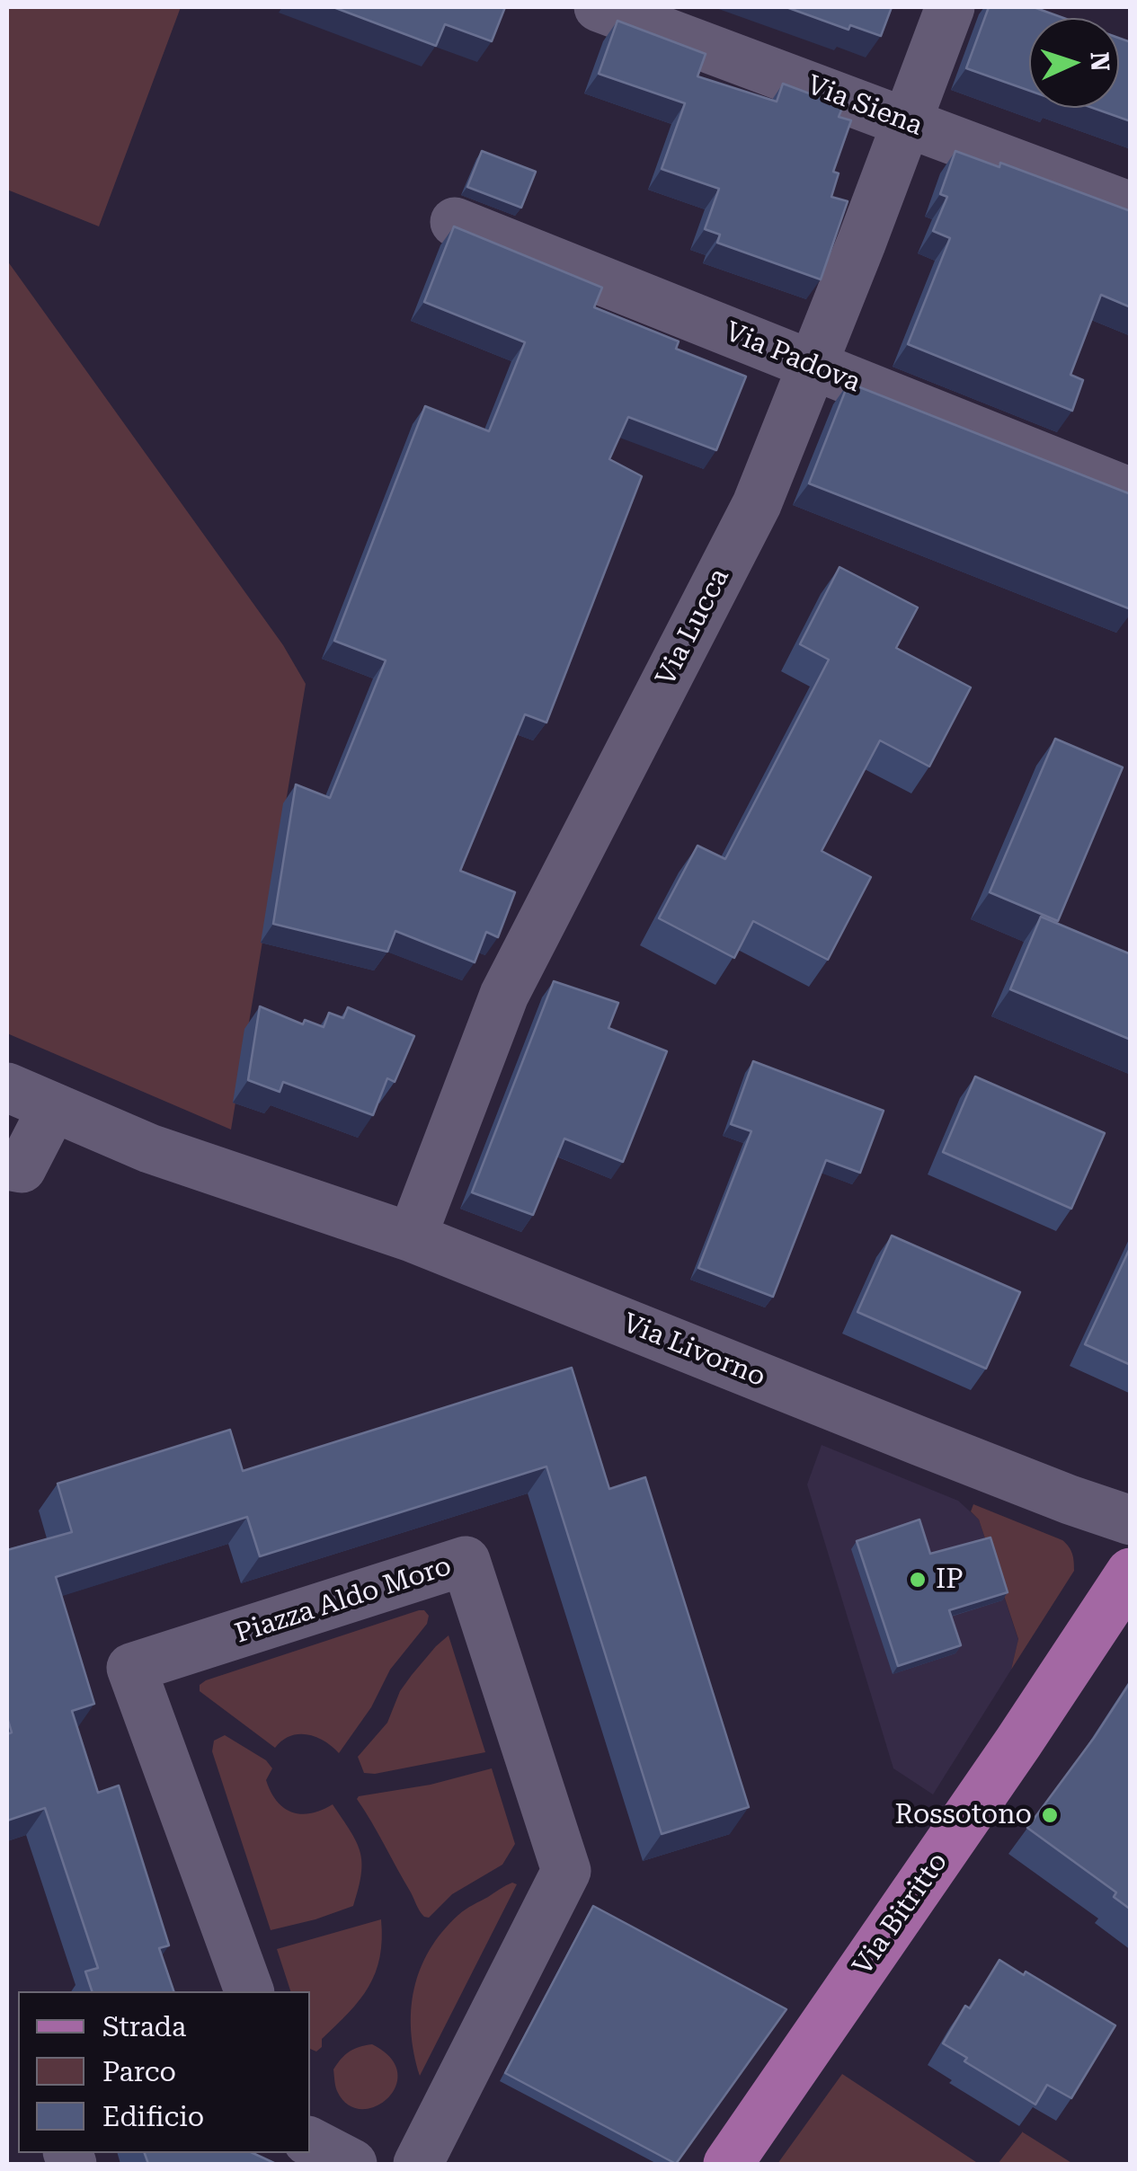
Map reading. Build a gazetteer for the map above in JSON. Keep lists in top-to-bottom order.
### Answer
{
  "streets": {
    "main road": ["Via Bitritto"],
    "street": [
      "Via Siena",
      "Via Padova",
      "Via Lucca",
      "Via Livorno",
      "Piazza Aldo Moro"
    ]
  },
  "crossings": [
    ["Via Siena", "Via Lucca"],
    ["Via Padova", "Via Lucca"],
    ["Via Lucca", "Via Livorno"]
  ],
  "places": ["IP", "Rossotono"],
  "legend": ["Strada", "Parco", "Edificio"],
  "north": "right"
}
